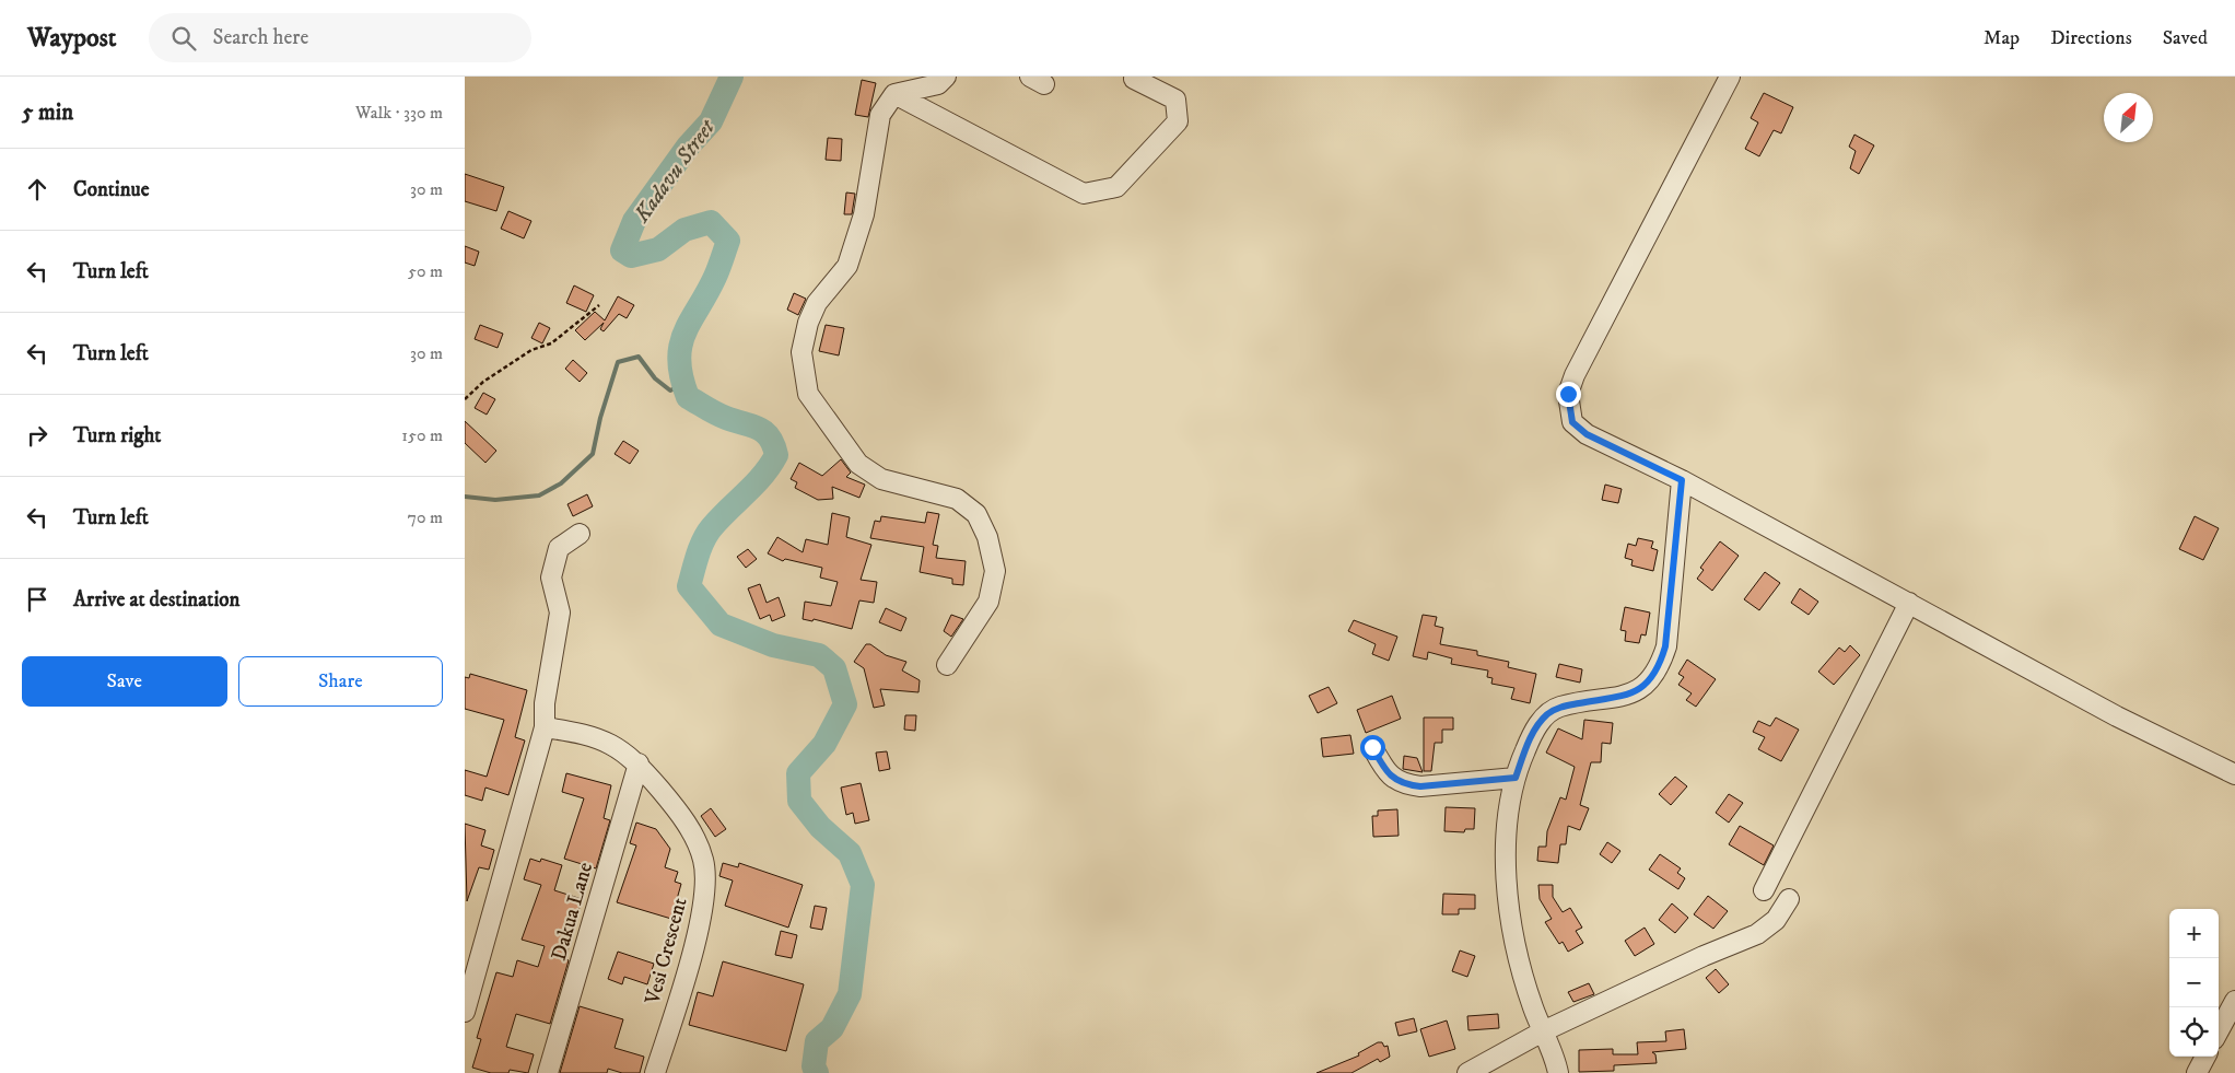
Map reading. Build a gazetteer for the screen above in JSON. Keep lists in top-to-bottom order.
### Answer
{
  "streets": {
    "street": ["Dakua Lane", "Vesi Crescent"]
  },
  "crossings": [
    ["Dakua Lane", "Vesi Crescent"]
  ],
  "water": ["Kadavu Street"],
  "north": "top right",
  "page": {
    "header": "Waypost",
    "search": "Search here",
    "nav": ["Map", "Directions", "Saved"],
    "heading": ["5 min", "Walk · 330 m"],
    "list": [
      ["Continue", "30 m"],
      ["Turn left", "50 m"],
      ["Turn left", "30 m"],
      ["Turn right", "150 m"],
      ["Turn left", "70 m"],
      "Arrive at destination"
    ],
    "buttons": ["Save", "Share"],
    "map_buttons": ["+", "−"]
  }
}
